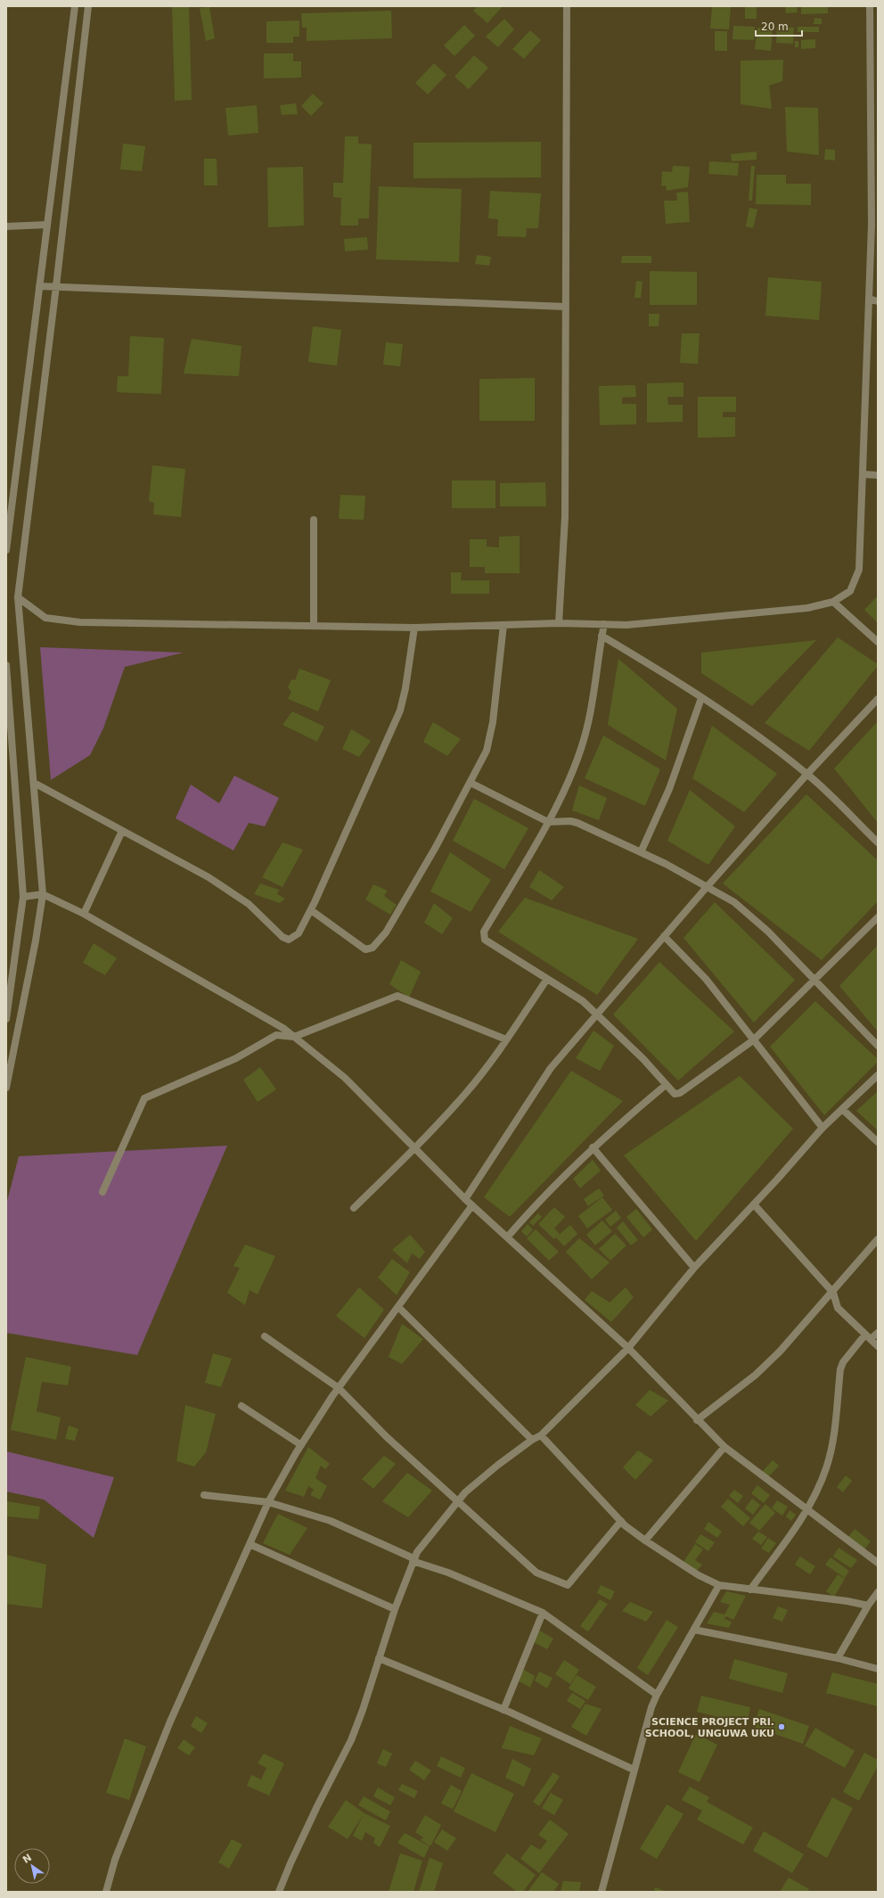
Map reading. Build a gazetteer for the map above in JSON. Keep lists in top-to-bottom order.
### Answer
{
  "places": ["SCIENCE PROJECT PRI. SCHOOL, UNGUWA UKU"],
  "scale_bar": "20 m",
  "north": "top left"
}
